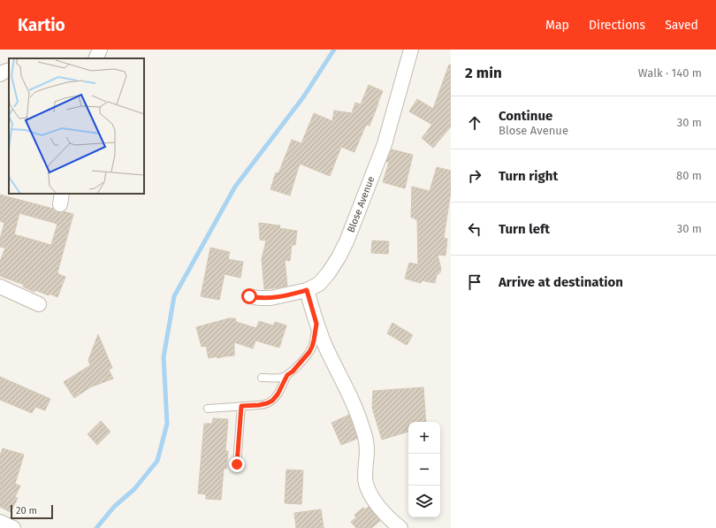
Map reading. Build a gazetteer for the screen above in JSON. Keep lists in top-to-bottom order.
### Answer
{
  "streets": {
    "street": ["Blose Avenue"]
  },
  "scale_bar": "20 m",
  "page": {
    "header": "Kartio",
    "nav": ["Map", "Directions", "Saved"],
    "heading": ["2 min", "Walk · 140 m"],
    "list": [
      ["Continue", "Blose Avenue", "30 m"],
      ["Turn right", "80 m"],
      ["Turn left", "30 m"],
      "Arrive at destination"
    ],
    "map_buttons": ["+", "−"],
    "scale": "20 m"
  }
}
